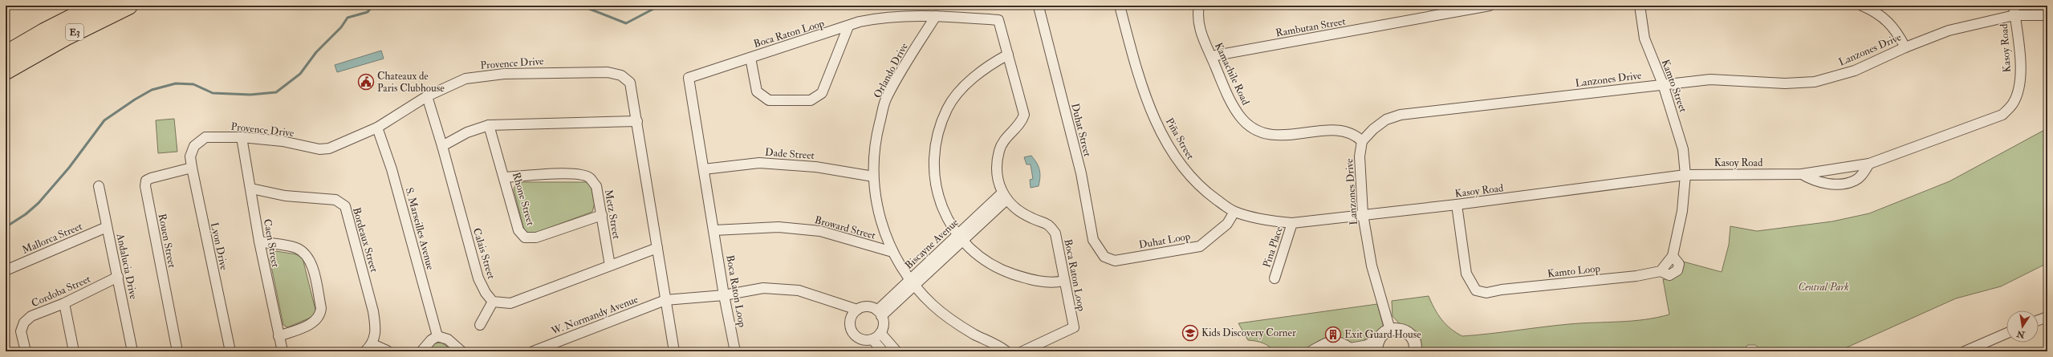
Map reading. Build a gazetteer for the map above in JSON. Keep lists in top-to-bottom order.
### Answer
{
  "streets": {
    "highway": ["E3"],
    "street": [
      "Rambutan Street",
      "Boca Raton Loop",
      "Kasoy Road",
      "Lanzones Drive",
      "Provence Drive",
      "Orlando Drive",
      "Kamachile Road",
      "Kamto Street",
      "Duhat Street",
      "Piña Street",
      "Dade Street",
      "Rhone Street",
      "Metz Street",
      "Broward Street",
      "S. Marseilles Avenue",
      "Mallorca Street",
      "Bordeaux Street",
      "Rouen Street",
      "Duhat Loop",
      "Caen Street",
      "Biscayne Avenue",
      "Lyon Drive",
      "Pina Place",
      "Calais Street",
      "Andalucia Drive",
      "Kamto Loop",
      "Cordoba Street",
      "W. Normandy Avenue"
    ]
  },
  "crossings": [
    ["Rambutan Street", "Kamachile Road"],
    ["Boca Raton Loop", "Orlando Drive"],
    ["Boca Raton Loop", "Dade Street"],
    ["Boca Raton Loop", "Broward Street"],
    ["Boca Raton Loop", "Biscayne Avenue"],
    ["Boca Raton Loop", "W. Normandy Avenue"],
    ["Kasoy Road", "Lanzones Drive"],
    ["Kasoy Road", "Kamto Street"],
    ["Kasoy Road", "Piña Street"],
    ["Kasoy Road", "Kamto Loop"],
    ["Lanzones Drive", "Kamachile Road"],
    ["Lanzones Drive", "Kamto Street"],
    ["Lanzones Drive", "Piña Street"],
    ["Provence Drive", "S. Marseilles Avenue"],
    ["Provence Drive", "Caen Street"],
    ["Provence Drive", "Lyon Drive"],
    ["Provence Drive", "Calais Street"],
    ["Provence Drive", "W. Normandy Avenue"],
    ["Orlando Drive", "Dade Street"],
    ["Orlando Drive", "Broward Street"],
    ["Orlando Drive", "Biscayne Avenue"],
    ["Kamto Street", "Kamto Loop"],
    ["Duhat Street", "Duhat Loop"],
    ["Piña Street", "Duhat Loop"],
    ["Piña Street", "Pina Place"],
    ["Rhone Street", "Metz Street"],
    ["Mallorca Street", "Andalucia Drive"],
    ["Bordeaux Street", "Caen Street"],
    ["Rouen Street", "Lyon Drive"],
    ["Biscayne Avenue", "W. Normandy Avenue"],
    ["Andalucia Drive", "Cordoba Street"]
  ],
  "parks": ["Central Park"],
  "places": {
    "public building": ["Chateaux de Paris Clubhouse"],
    "school or university": ["Kids Discovery Corner"],
    "building": ["Exit Guard House"]
  },
  "north": "bottom"
}
